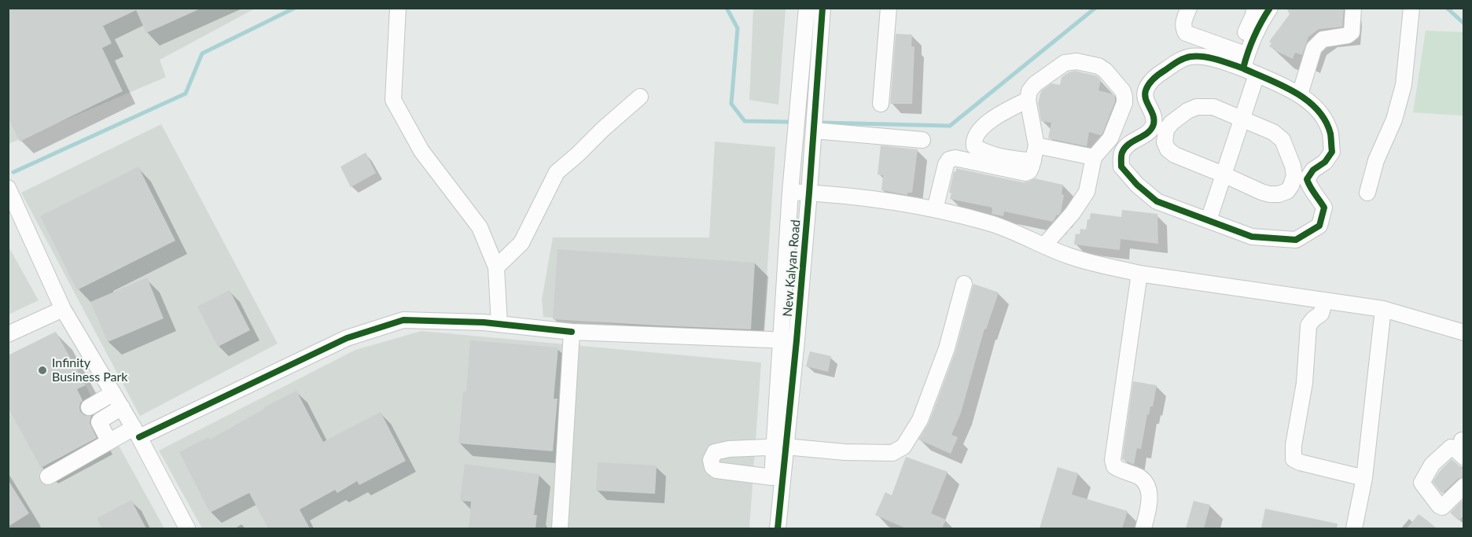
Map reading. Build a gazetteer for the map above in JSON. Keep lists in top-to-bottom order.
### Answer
{
  "streets": {
    "street": ["New Kalyan Road"]
  },
  "places": ["Infinity Business Park"]
}
